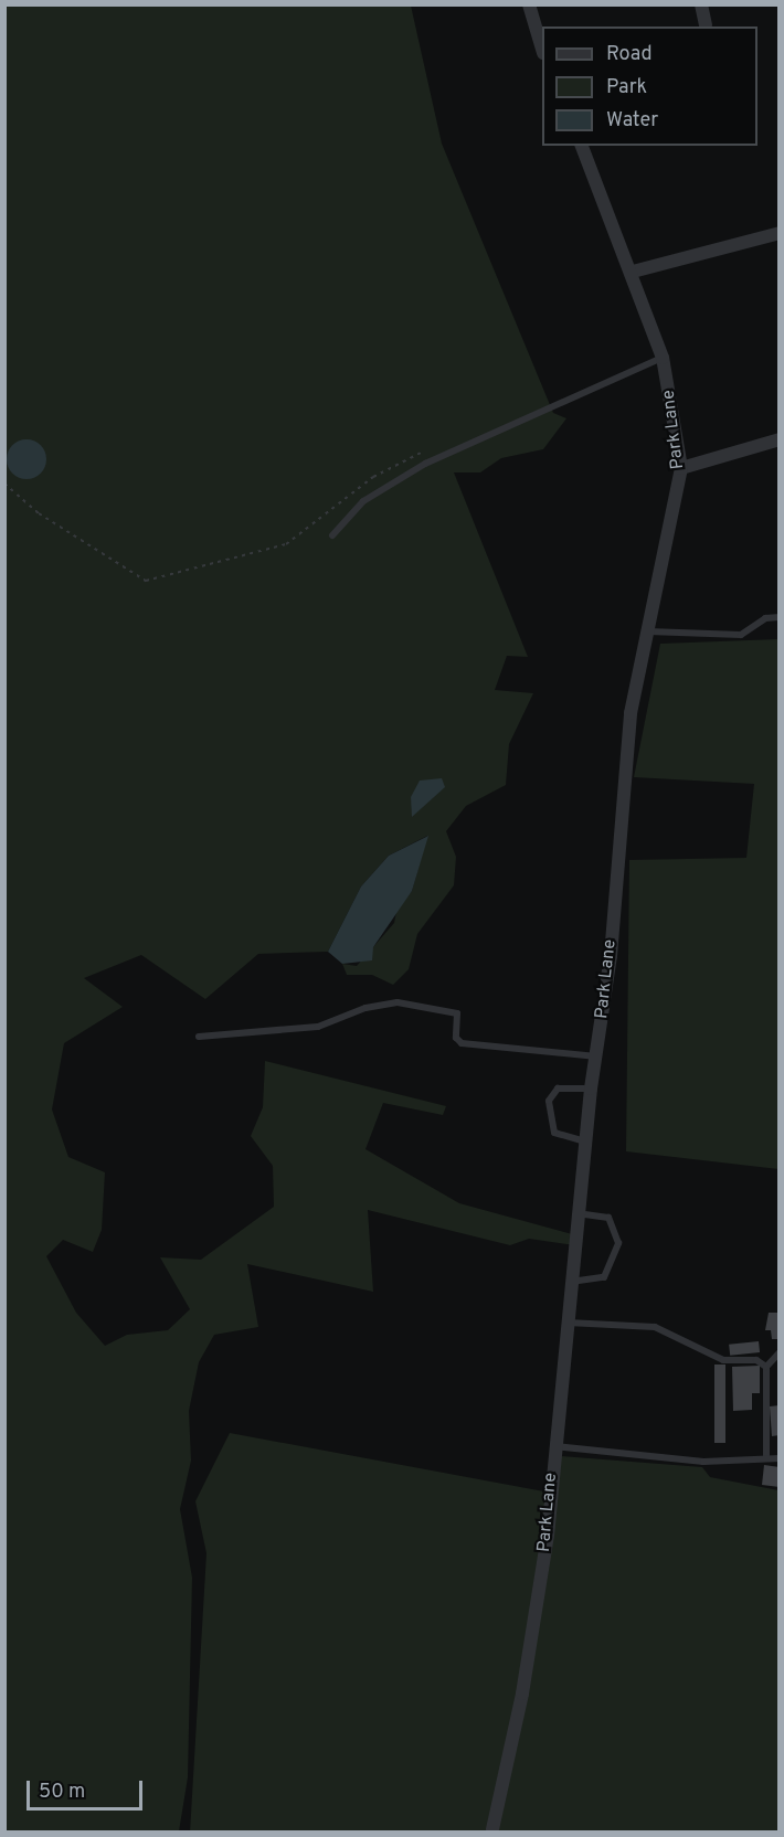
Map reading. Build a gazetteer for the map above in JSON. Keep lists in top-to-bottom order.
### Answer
{
  "streets": {
    "street": ["Park Lane"]
  },
  "legend": ["Road", "Park", "Water"],
  "scale_bar": "50 m"
}
